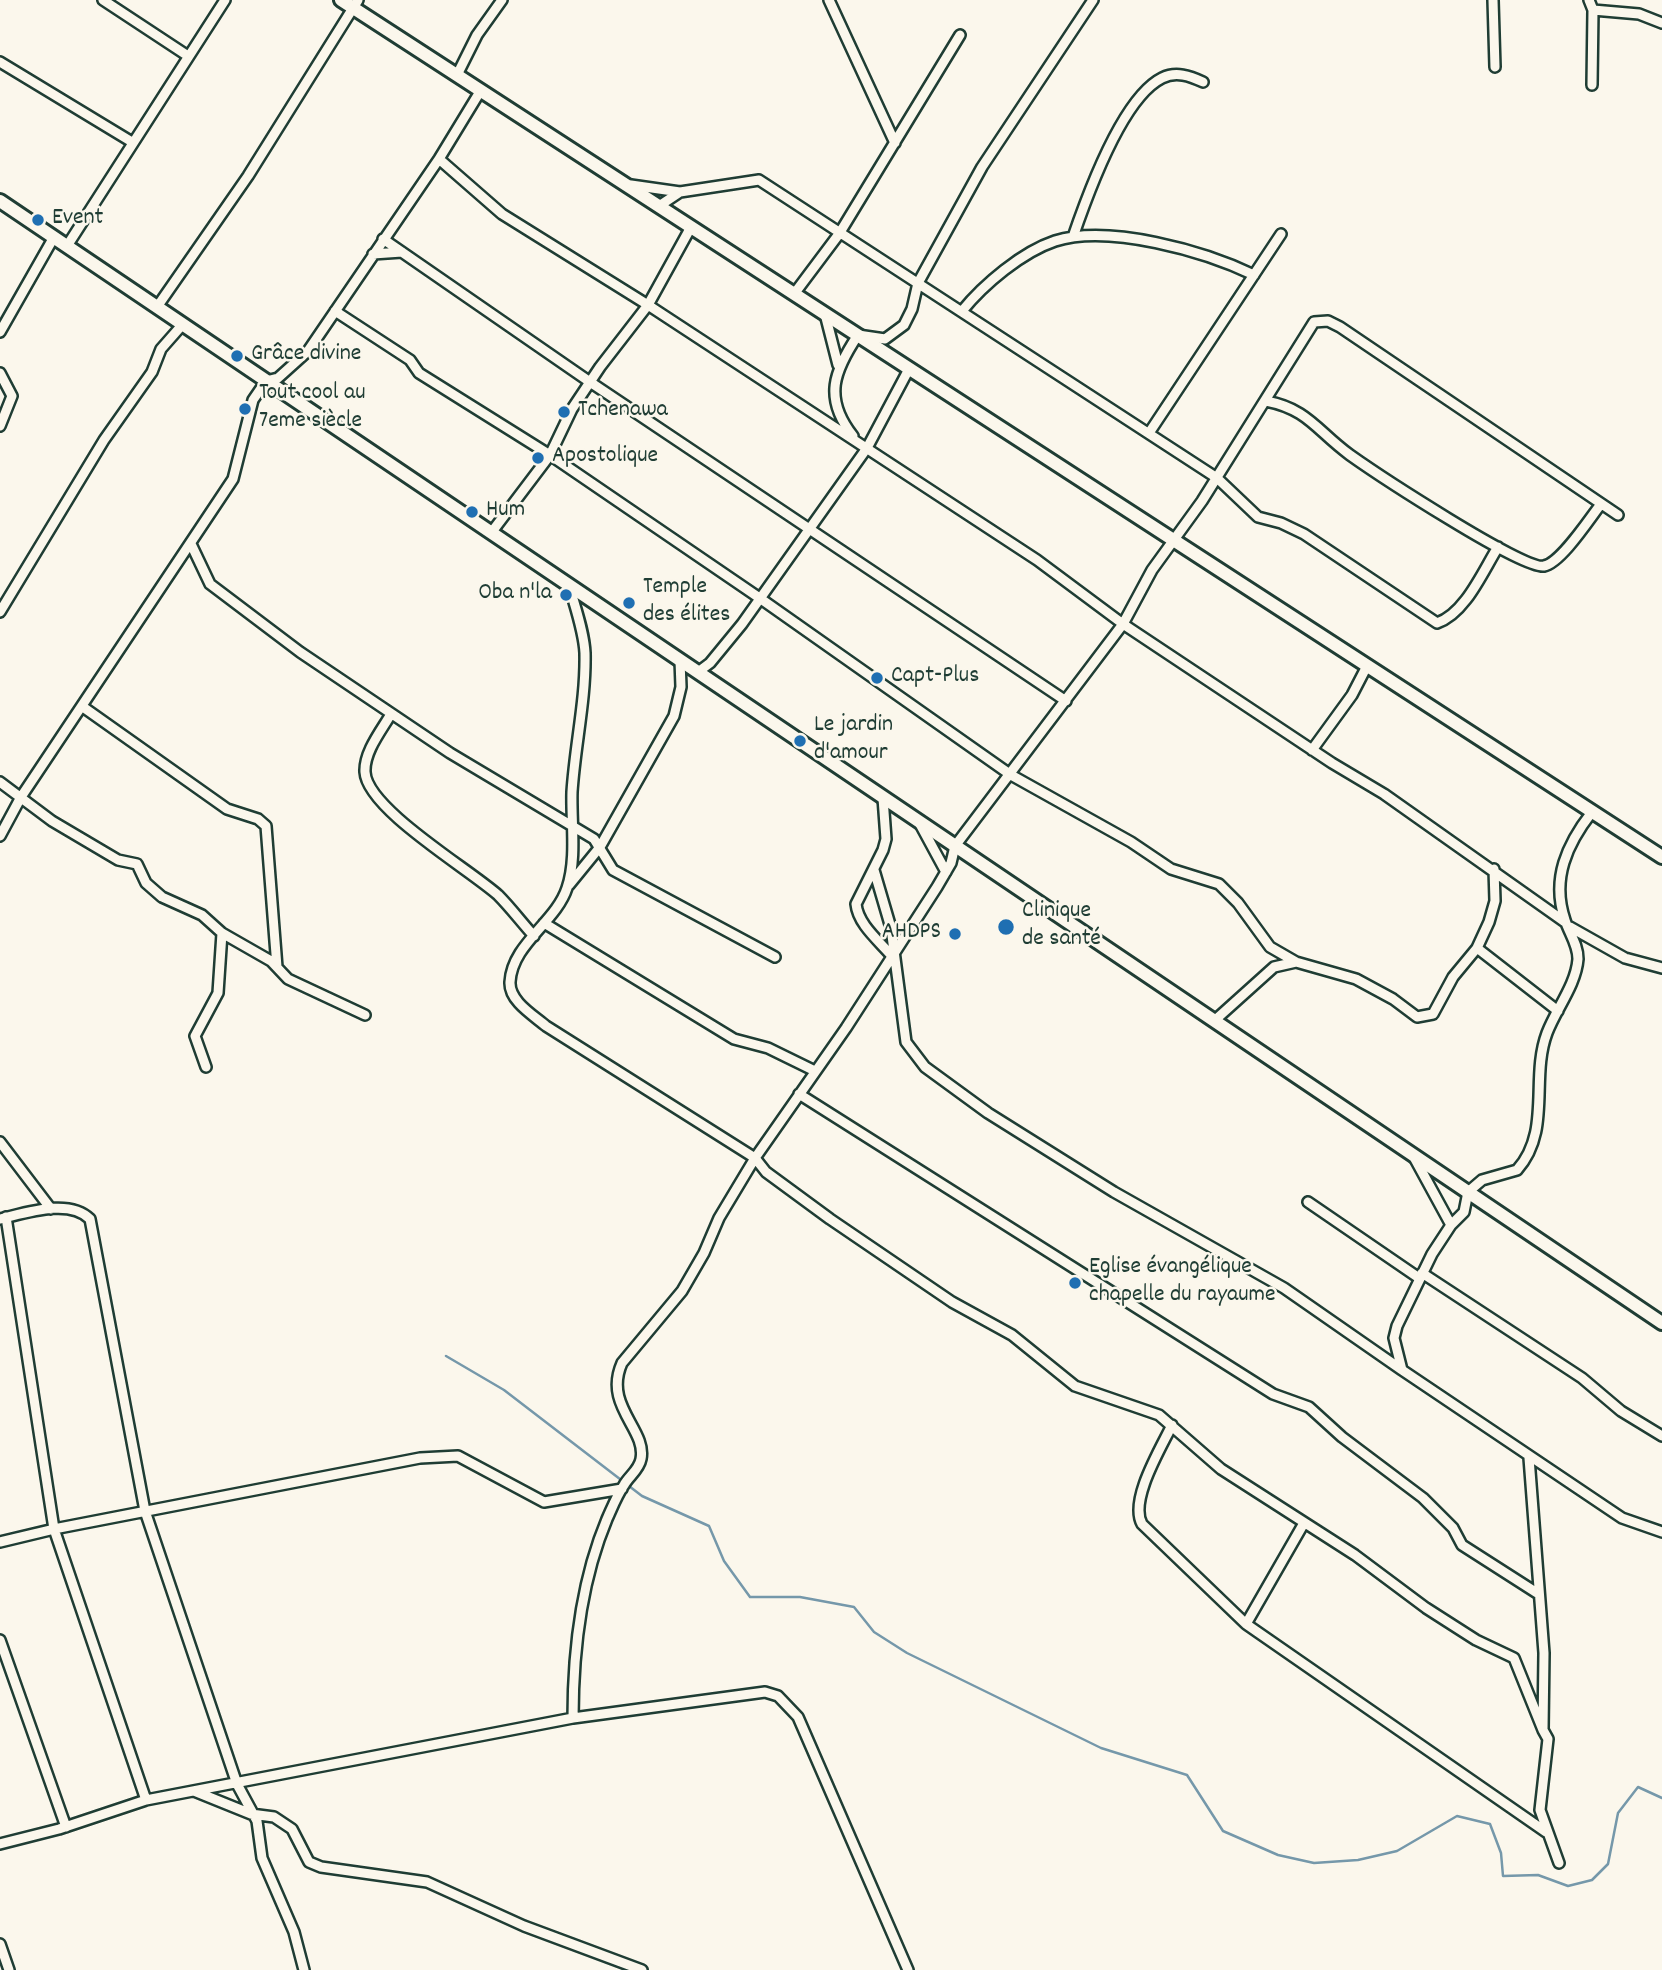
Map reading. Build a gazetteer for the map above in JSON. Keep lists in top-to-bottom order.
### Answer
{
  "places": [
    "Event",
    "Grâce divine",
    "Tout cool au 7eme siècle",
    "Tchenawa",
    "Apostolique",
    "Hum",
    "Oba n'la",
    "Temple des élites",
    "Capt-Plus",
    "Le jardin d'amour",
    "Clinique de santé",
    "AHDPS",
    "Eglise évangélique chapelle du rayaume"
  ]
}
